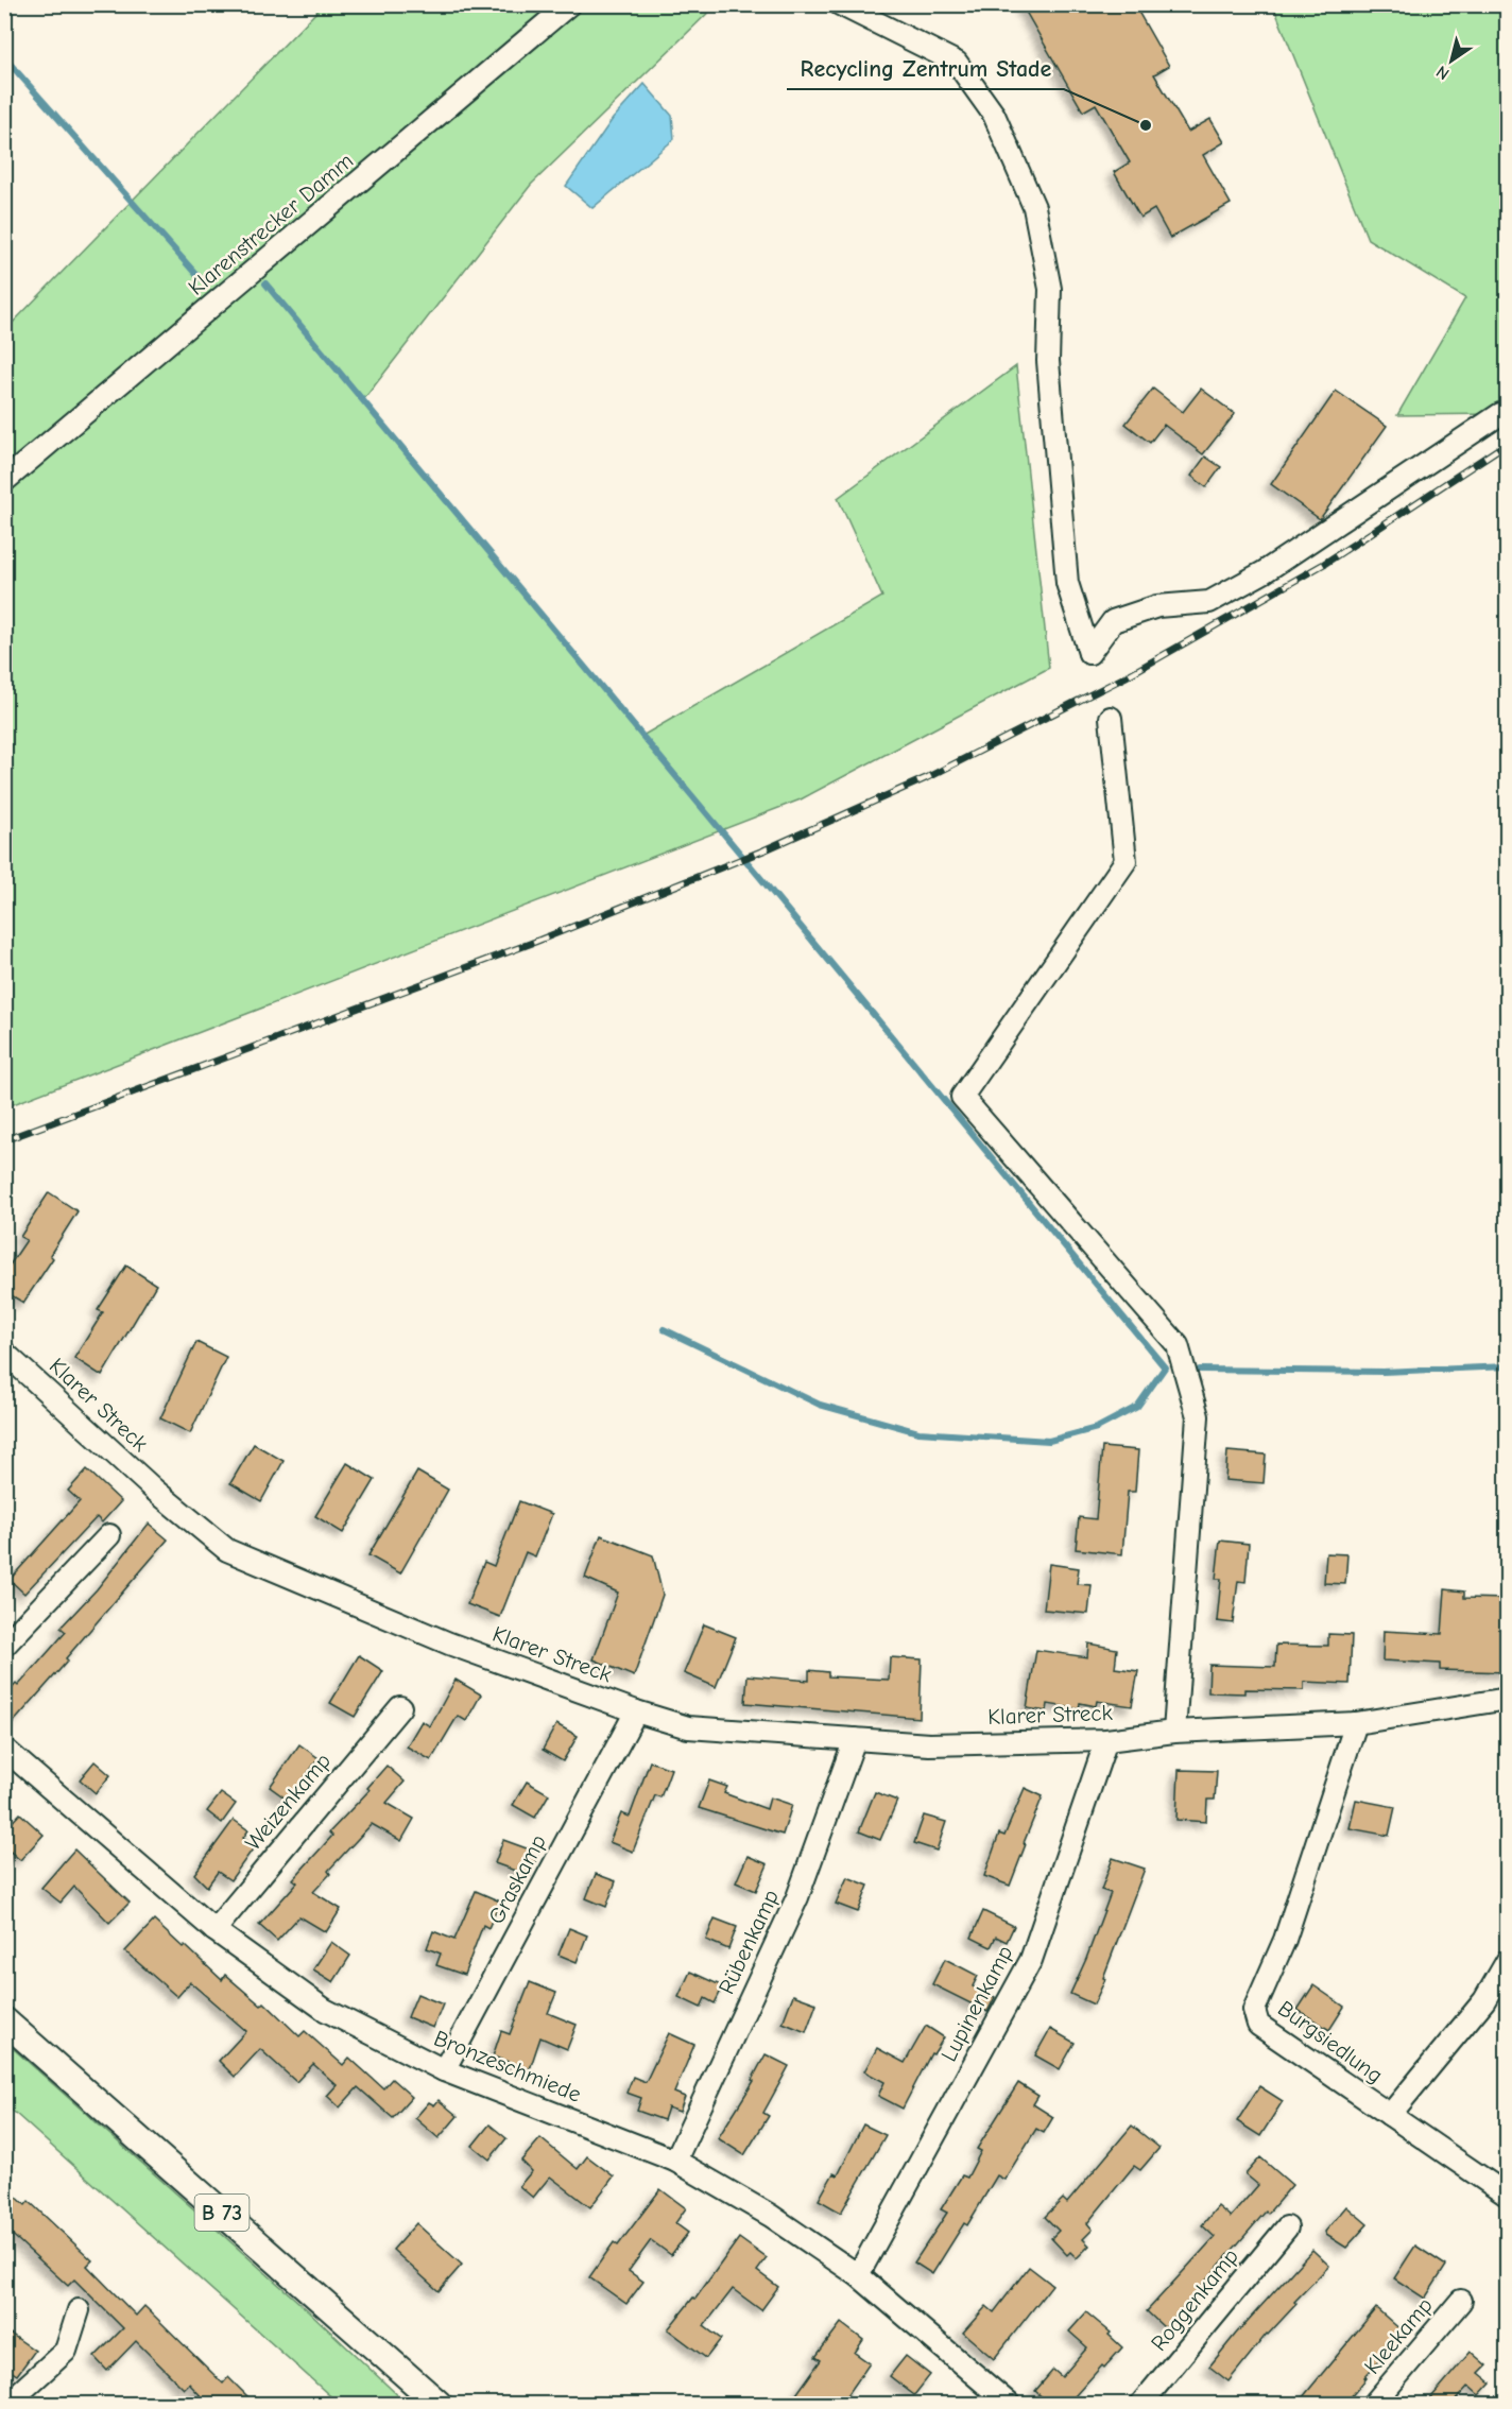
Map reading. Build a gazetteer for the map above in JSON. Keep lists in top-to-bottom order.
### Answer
{
  "streets": {
    "main road": ["B 73"],
    "street": [
      "Klarenstrecker Damm",
      "Klarer Streck",
      "Weizenkamp",
      "Graskamp",
      "Rübenkamp",
      "Lupinenkamp",
      "Burgsiedlung",
      "Bronzeschmiede",
      "Roggenkamp",
      "Kleekamp"
    ]
  },
  "crossings": [
    ["Klarer Streck", "Graskamp"],
    ["Klarer Streck", "Rübenkamp"],
    ["Klarer Streck", "Lupinenkamp"],
    ["Klarer Streck", "Burgsiedlung"],
    ["Weizenkamp", "Bronzeschmiede"],
    ["Graskamp", "Bronzeschmiede"],
    ["Rübenkamp", "Bronzeschmiede"],
    ["Lupinenkamp", "Bronzeschmiede"]
  ],
  "places": ["Recycling Zentrum Stade"],
  "north": "bottom left"
}
